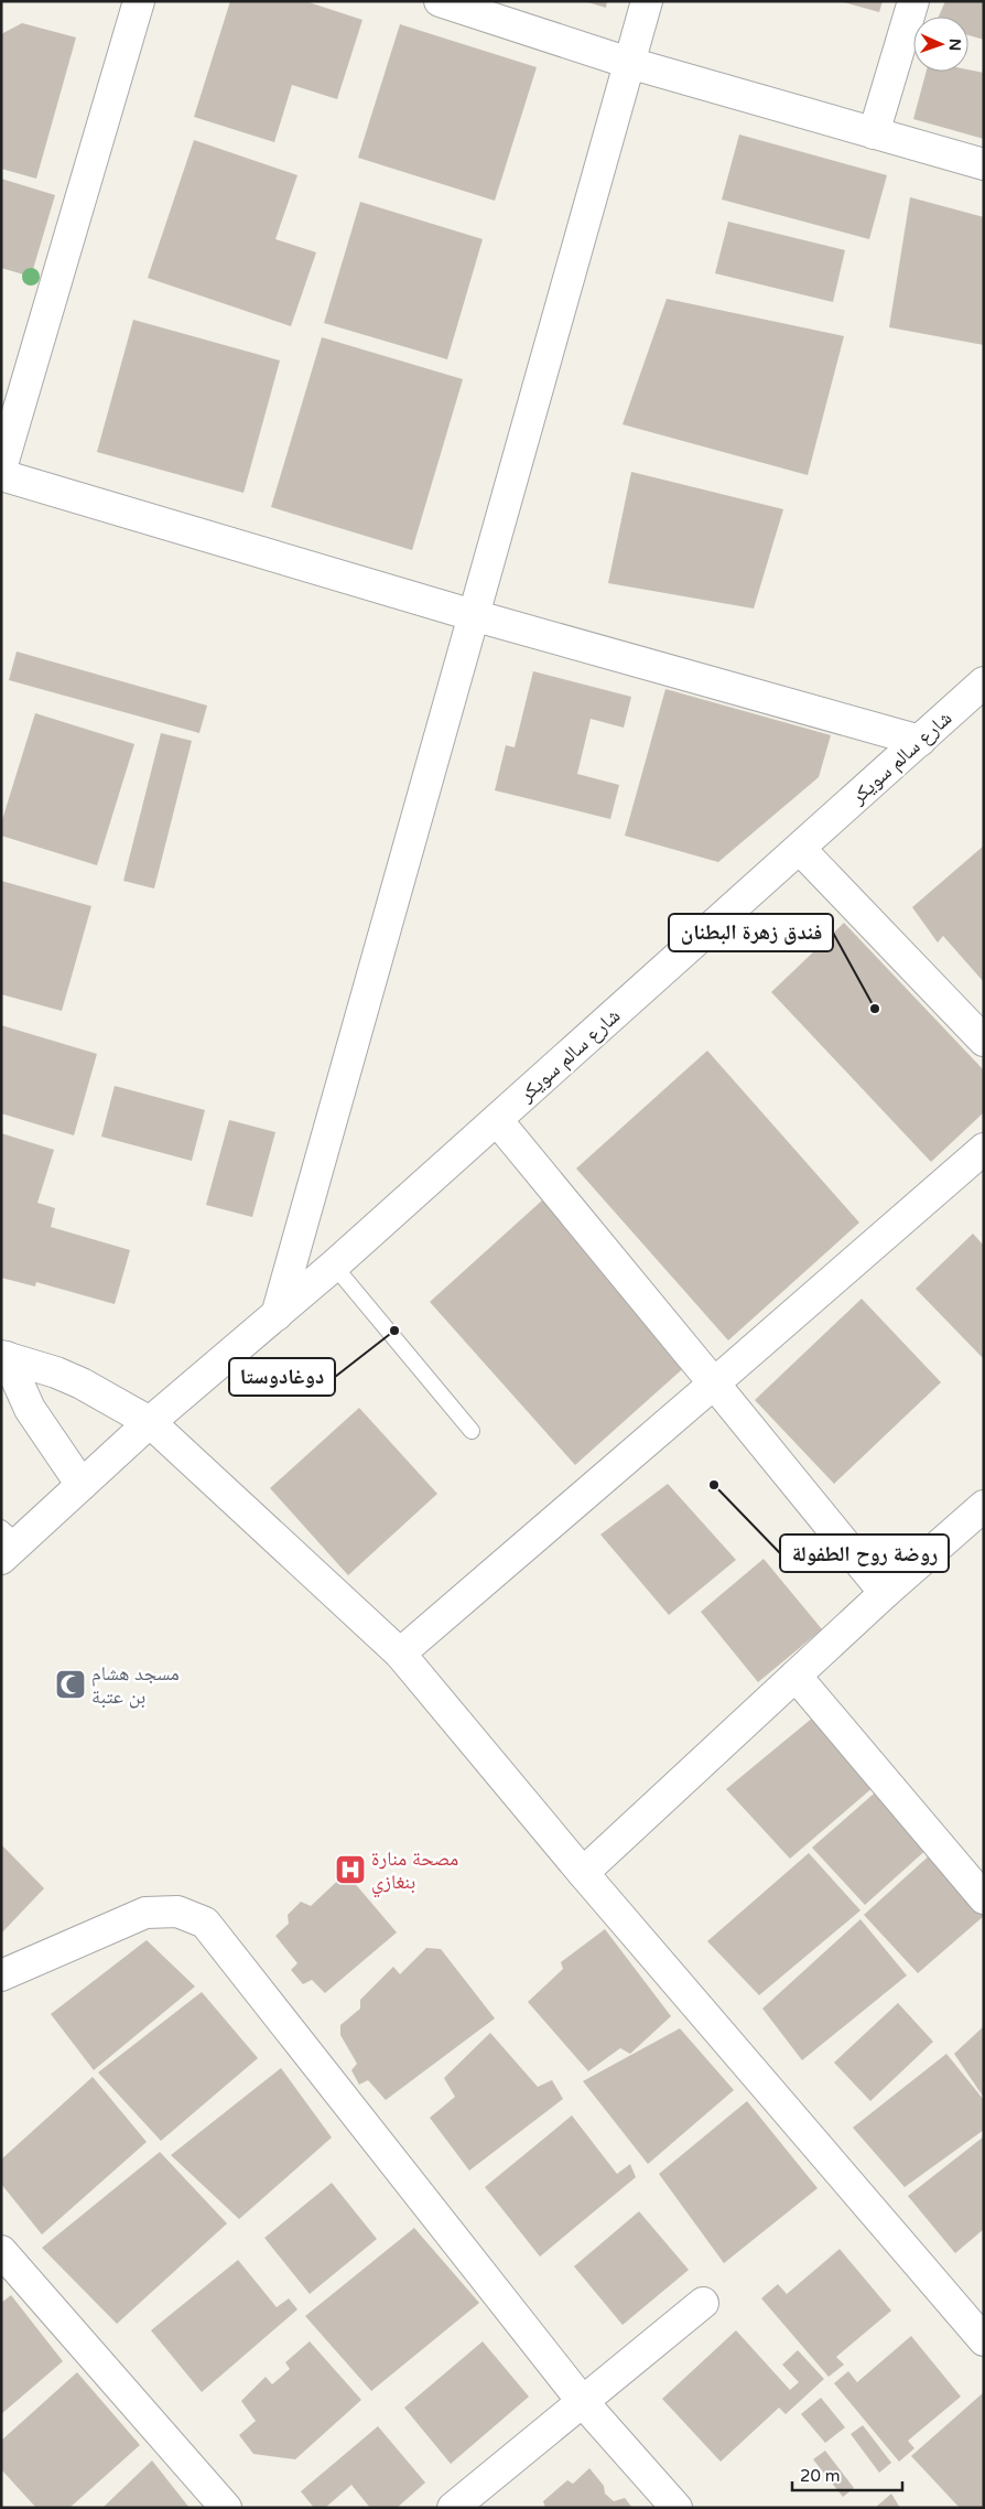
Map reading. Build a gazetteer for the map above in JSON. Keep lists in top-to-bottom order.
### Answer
{
  "streets": {
    "street": ["شارع سالم سويكر"]
  },
  "places": {
    "other": ["فندق زهرة البطنان", "دوغادوستا", "روضة روح الطفولة"],
    "mosque": ["مسجد هشام بن عتبة"],
    "hospital": ["مصحة منارة بنغازي"]
  },
  "scale_bar": "20 m",
  "north": "right"
}
